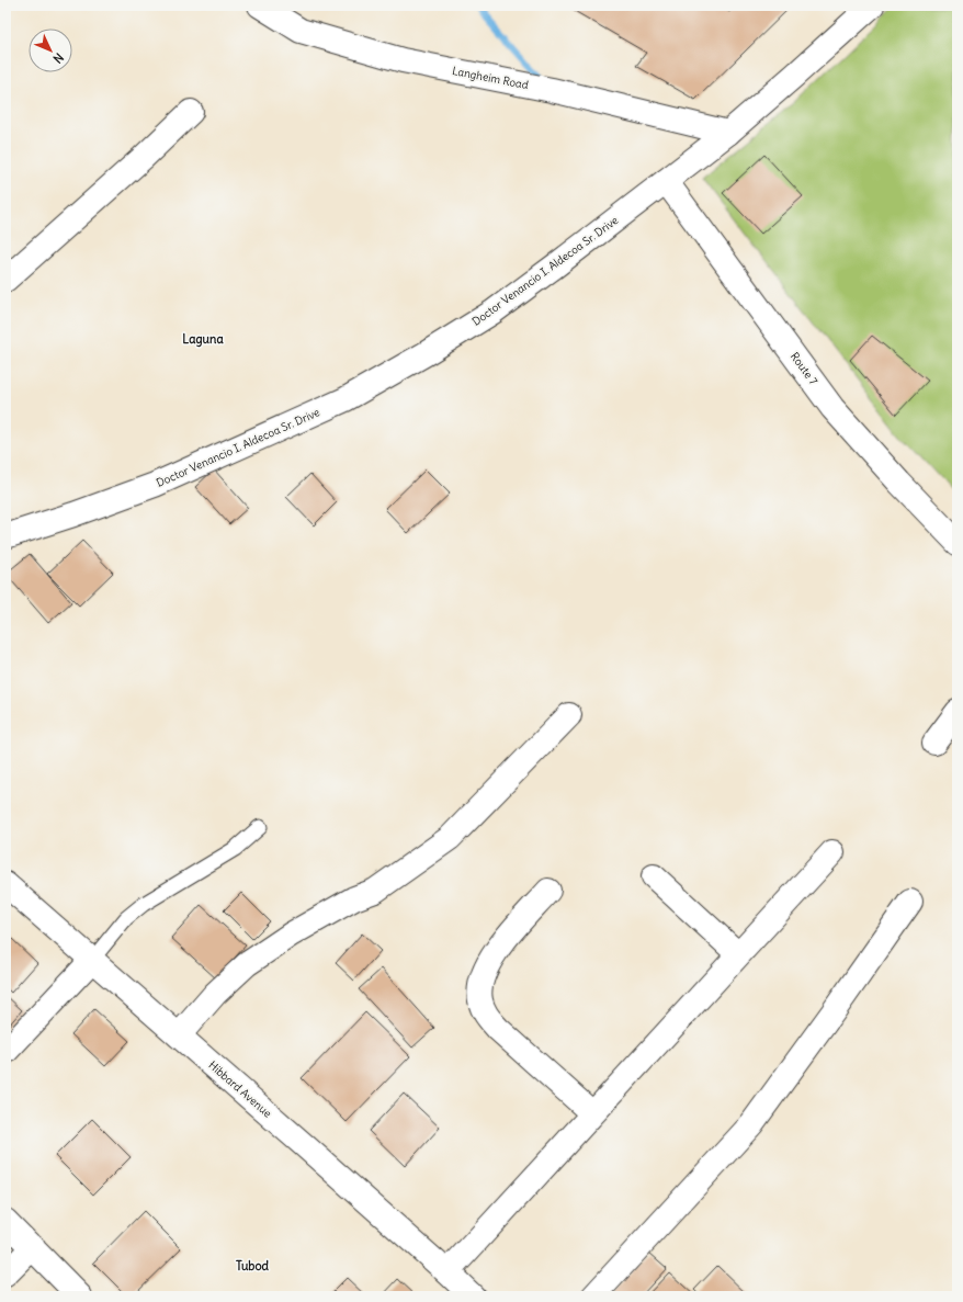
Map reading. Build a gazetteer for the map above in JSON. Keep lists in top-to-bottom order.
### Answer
{
  "streets": {
    "main road": [
      "Langheim Road",
      "Doctor Venancio I. Aldecoa Sr. Drive",
      "Route 7",
      "Hibbard Avenue"
    ]
  },
  "crossings": [
    ["Langheim Road", "Doctor Venancio I. Aldecoa Sr. Drive"],
    ["Doctor Venancio I. Aldecoa Sr. Drive", "Route 7"]
  ],
  "districts": ["Laguna", "Tubod"],
  "north": "bottom right"
}
